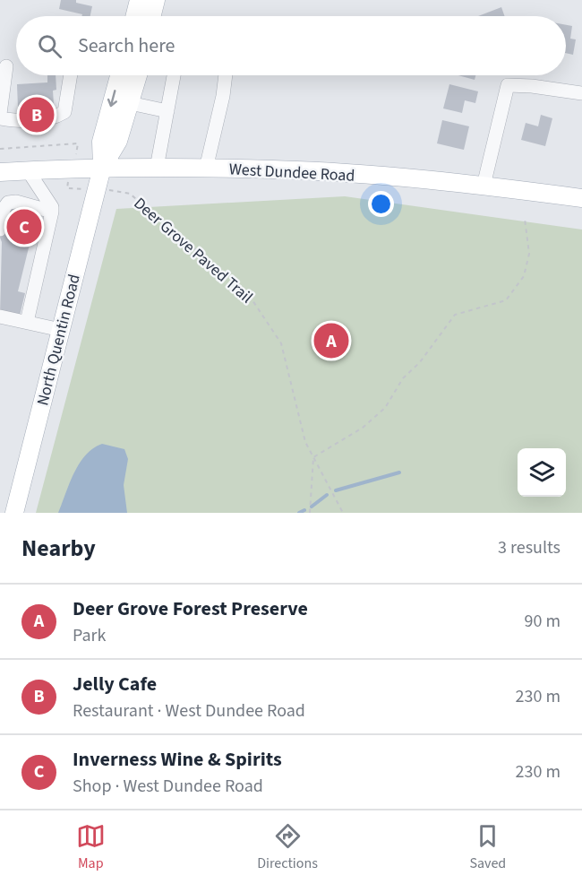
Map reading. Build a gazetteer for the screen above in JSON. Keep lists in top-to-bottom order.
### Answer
{
  "streets": {
    "main road": ["West Dundee Road", "North Quentin Road"],
    "path": ["Deer Grove Paved Trail"]
  },
  "crossings": [
    ["West Dundee Road", "North Quentin Road"]
  ],
  "page": {
    "search": "Search here",
    "pins": ["B", "C", "A"],
    "heading": ["Nearby", "3 results"],
    "list": [
      {
        "mark": "A",
        "name": "Deer Grove Forest Preserve",
        "note": "Park",
        "value": "90 m"
      },
      {
        "mark": "B",
        "name": "Jelly Cafe",
        "note": "Restaurant · West Dundee Road",
        "value": "230 m"
      },
      {
        "mark": "C",
        "name": "Inverness Wine & Spirits",
        "note": "Shop · West Dundee Road",
        "value": "230 m"
      }
    ],
    "nav": ["Map", "Directions", "Saved"]
  }
}
